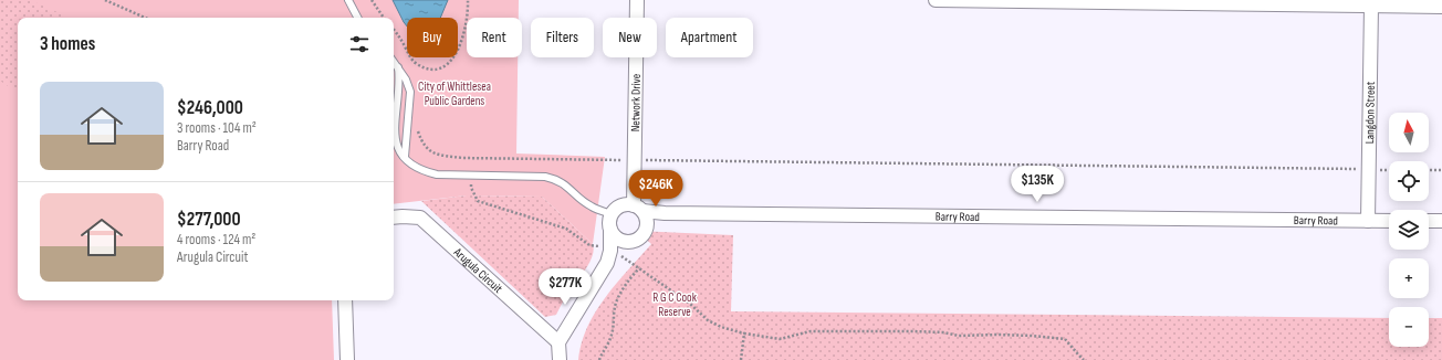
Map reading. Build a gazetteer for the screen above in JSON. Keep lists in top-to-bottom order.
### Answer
{
  "streets": {
    "street": [
      "Network Drive",
      "Langdon Street",
      "Barry Road",
      "Arugula Circuit"
    ]
  },
  "crossings": [
    ["Network Drive", "Barry Road"],
    ["Langdon Street", "Barry Road"]
  ],
  "parks": ["City of Whittlesea Public Gardens", "R G C Cook Reserve"],
  "north": "top",
  "page": {
    "chip": [
      "Buy",
      "Rent",
      "Filters",
      "New",
      "Apartment"
    ],
    "heading": "3 homes",
    "list": [
      {
        "name": "$246,000",
        "note": "3 rooms · 104 m² · Barry Road"
      },
      {
        "name": "$277,000",
        "note": "4 rooms · 124 m² · Arugula Circuit"
      }
    ],
    "map_buttons": ["+", "−"],
    "price": ["$135K", "$246K", "$277K"]
  }
}
